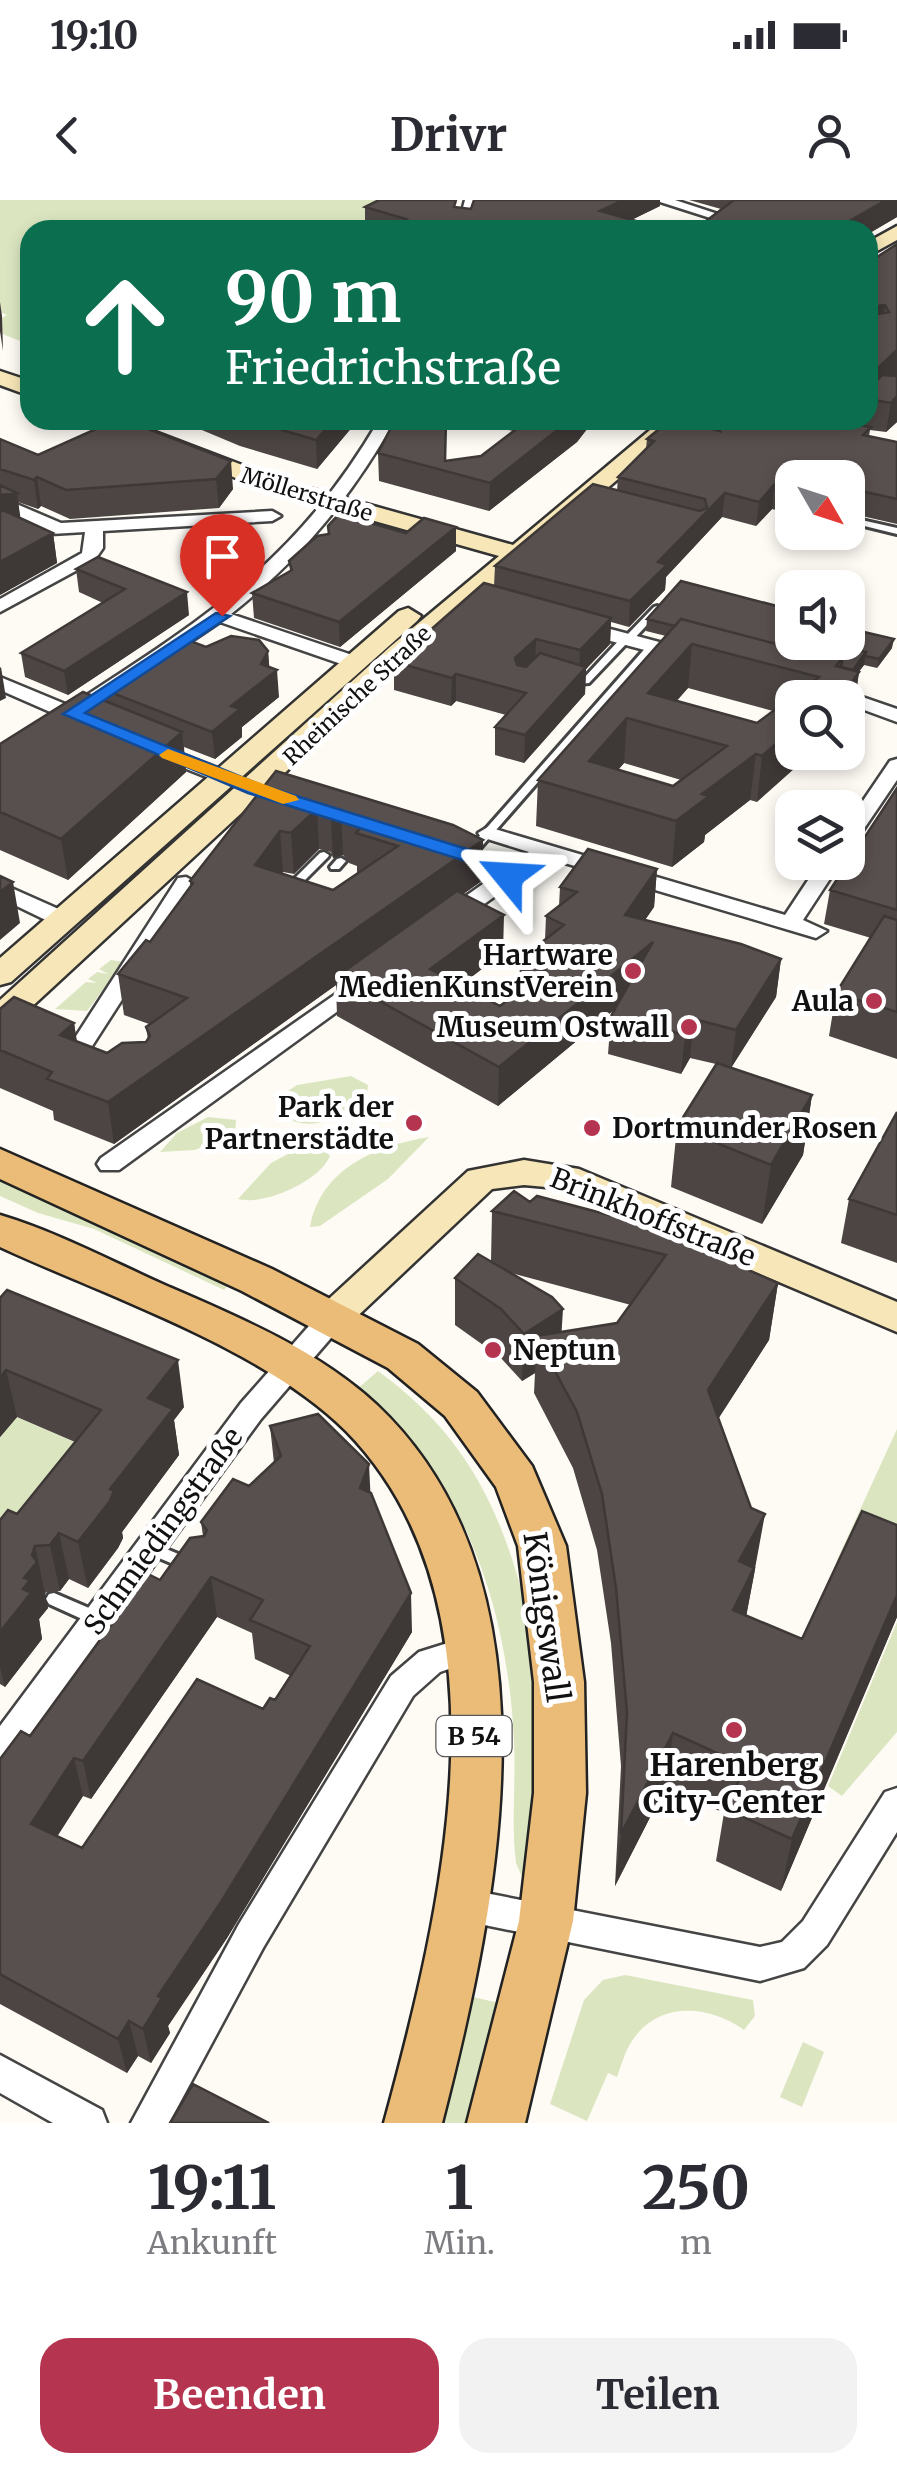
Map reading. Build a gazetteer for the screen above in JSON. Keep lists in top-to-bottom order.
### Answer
{
  "streets": {
    "main road": [
      "Möllerstraße",
      "Rheinische Straße",
      "Brinkhoffstraße",
      "Königswall",
      "B 54"
    ],
    "street": ["Schmiedingstraße"]
  },
  "crossings": [
    ["Möllerstraße", "Rheinische Straße"],
    ["Brinkhoffstraße", "Schmiedingstraße"],
    ["Brinkhoffstraße", "Königswall"],
    ["Schmiedingstraße", "Königswall"],
    ["Schmiedingstraße", "B 54"]
  ],
  "places": [
    "Hartware MedienKunstVerein",
    "Aula",
    "Museum Ostwall",
    "Park der Partnerstädte",
    "Dortmunder Rosen",
    "Neptun",
    "Harenberg City-Center"
  ],
  "north": "bottom right",
  "page": {
    "status": "19:10",
    "header": "Drivr",
    "turn": ["90 m", "Friedrichstraße"],
    "eta": [
      "19:11",
      "Ankunft",
      "1",
      "Min.",
      "250",
      "m"
    ],
    "buttons": ["Beenden", "Teilen"]
  }
}
